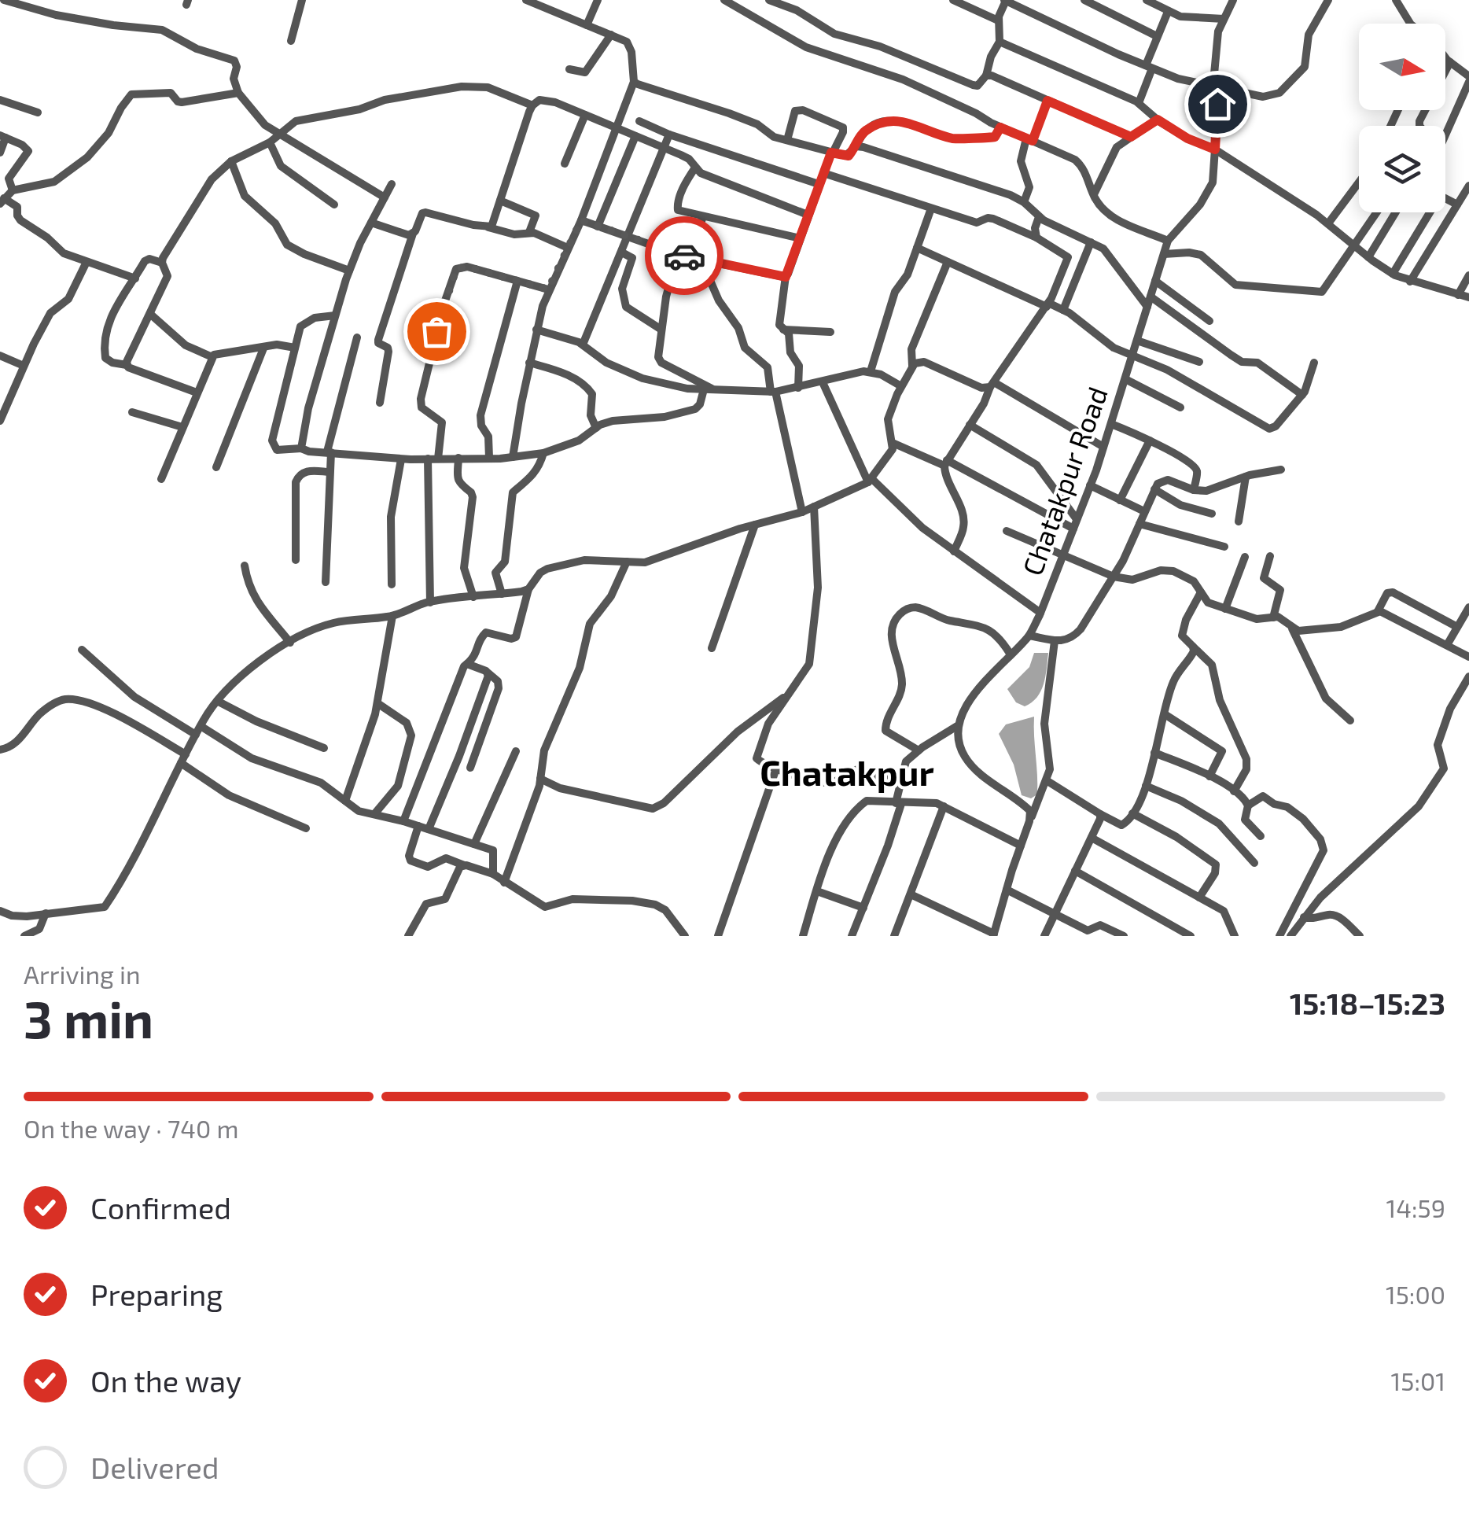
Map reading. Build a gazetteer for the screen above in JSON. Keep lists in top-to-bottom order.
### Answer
{
  "streets": {
    "street": ["Chatakpur Road"]
  },
  "districts": ["Chatakpur"],
  "north": "right",
  "page": {
    "heading": ["3 min", "Arriving in", "15:18–15:23"],
    "bar": "On the way · 740 m",
    "list": [
      ["Confirmed", "14:59"],
      ["Preparing", "15:00"],
      ["On the way", "15:01"],
      "Delivered"
    ]
  }
}
